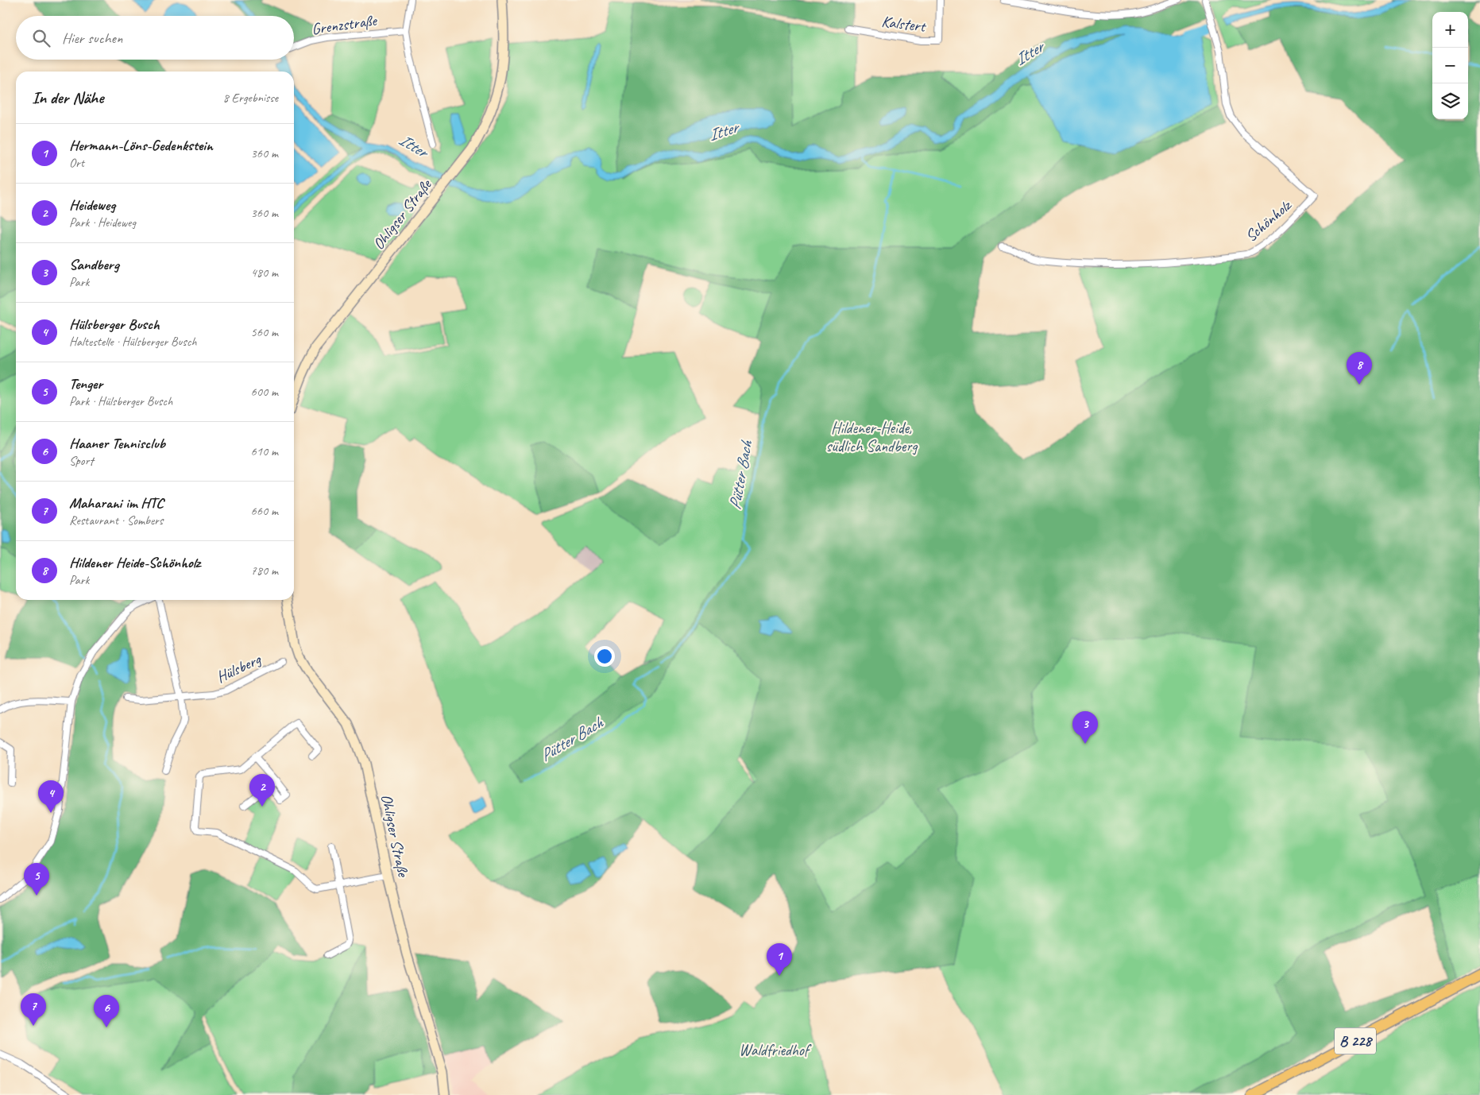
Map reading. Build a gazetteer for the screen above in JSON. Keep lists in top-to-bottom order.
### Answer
{
  "streets": {
    "main road": ["Ohligser Straße", "B 228"],
    "street": [
      "Kalstert",
      "Grenzstraße",
      "Schönholz",
      "Hülsberg"
    ]
  },
  "water": ["Itter", "Pütter Bach"],
  "parks": ["Hildener-Heide, südlich Sandberg", "Waldfriedhof"],
  "page": {
    "map_buttons": ["+", "−"],
    "search": "Hier suchen",
    "heading": ["In der Nähe", "8 Ergebnisse"],
    "list": [
      {
        "mark": "1",
        "name": "Hermann-Löns-Gedenkstein",
        "note": "Ort",
        "value": "360 m"
      },
      {
        "mark": "2",
        "name": "Heideweg",
        "note": "Park · Heideweg",
        "value": "360 m"
      },
      {
        "mark": "3",
        "name": "Sandberg",
        "note": "Park",
        "value": "480 m"
      },
      {
        "mark": "4",
        "name": "Hülsberger Busch",
        "note": "Haltestelle · Hülsberger Busch",
        "value": "560 m"
      },
      {
        "mark": "5",
        "name": "Tenger",
        "note": "Park · Hülsberger Busch",
        "value": "600 m"
      },
      {
        "mark": "6",
        "name": "Haaner Tennisclub",
        "note": "Sport",
        "value": "610 m"
      },
      {
        "mark": "7",
        "name": "Maharani im HTC",
        "note": "Restaurant · Sombers",
        "value": "660 m"
      },
      {
        "mark": "8",
        "name": "Hildener Heide-Schönholz",
        "note": "Park",
        "value": "780 m"
      }
    ],
    "pins": [
      "8",
      "3",
      "2",
      "4",
      "5",
      "1",
      "7",
      "6"
    ]
  }
}
